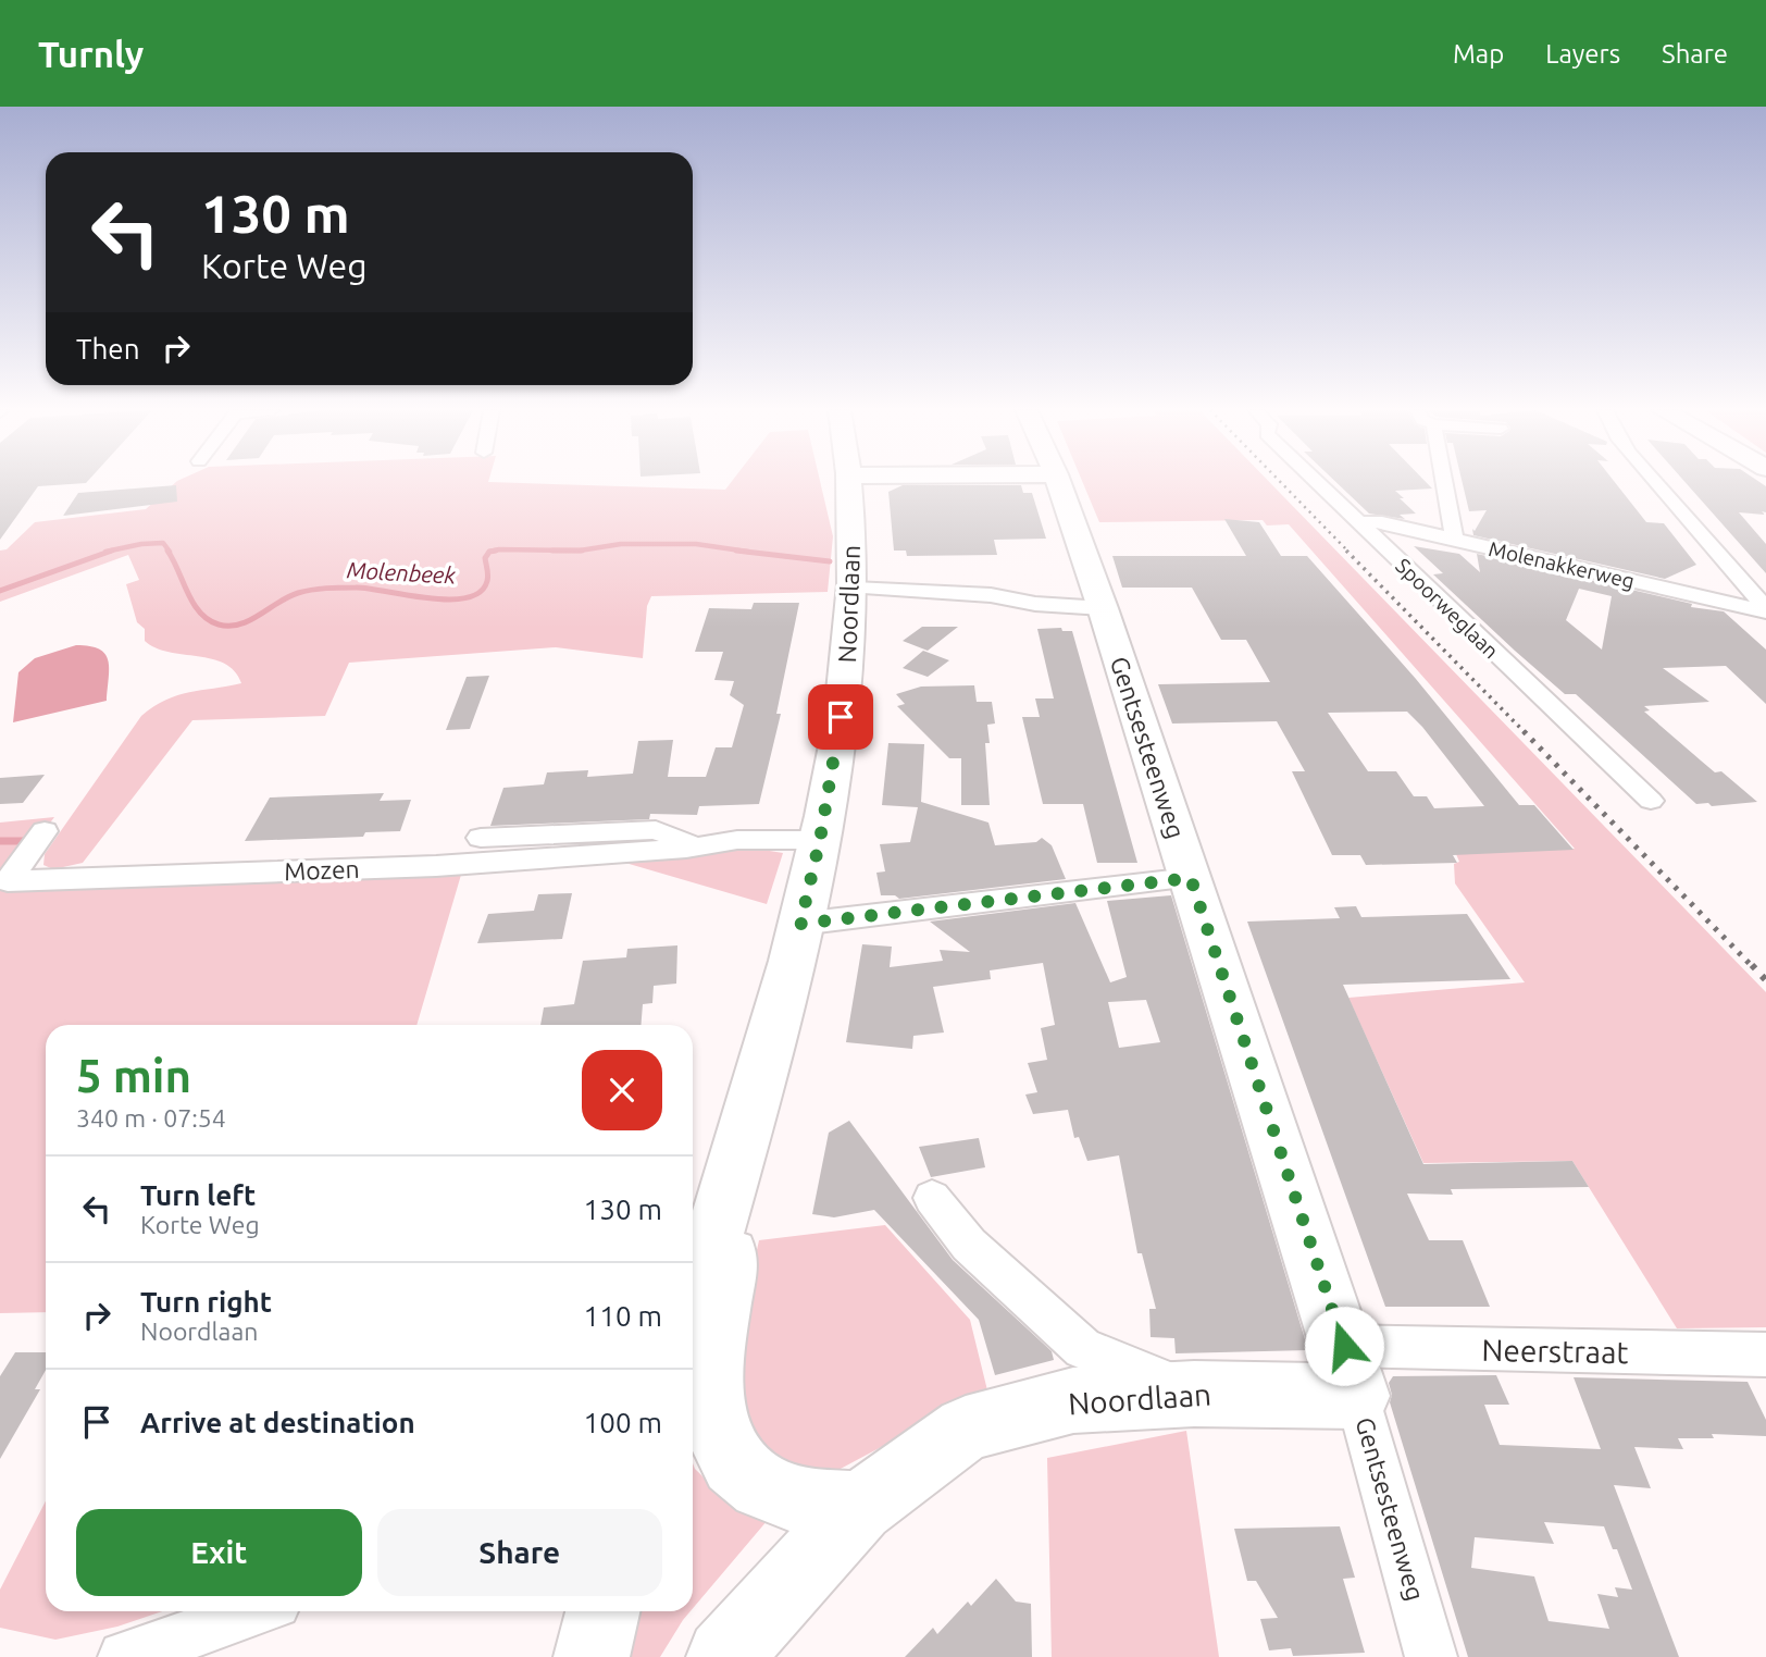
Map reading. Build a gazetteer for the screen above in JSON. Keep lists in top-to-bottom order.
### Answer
{
  "streets": {
    "street": [
      "Molenakkerweg",
      "Noordlaan",
      "Spoorweglaan",
      "Gentsesteenweg",
      "Mozen",
      "Neerstraat"
    ]
  },
  "crossings": [
    ["Molenakkerweg", "Spoorweglaan"],
    ["Noordlaan", "Gentsesteenweg"],
    ["Noordlaan", "Mozen"],
    ["Noordlaan", "Neerstraat"],
    ["Gentsesteenweg", "Neerstraat"]
  ],
  "water": ["Molenbeek"],
  "page": {
    "header": "Turnly",
    "nav": ["Map", "Layers", "Share"],
    "turn": ["130 m", "Korte Weg"],
    "then": "Then",
    "heading": ["5 min", "340 m · 07:54"],
    "list": [
      {
        "name": "Turn left",
        "note": "Korte Weg",
        "value": "130 m"
      },
      {
        "name": "Turn right",
        "note": "Noordlaan",
        "value": "110 m"
      },
      {
        "name": "Arrive at destination",
        "value": "100 m"
      }
    ],
    "buttons": ["Exit", "Share"]
  }
}
